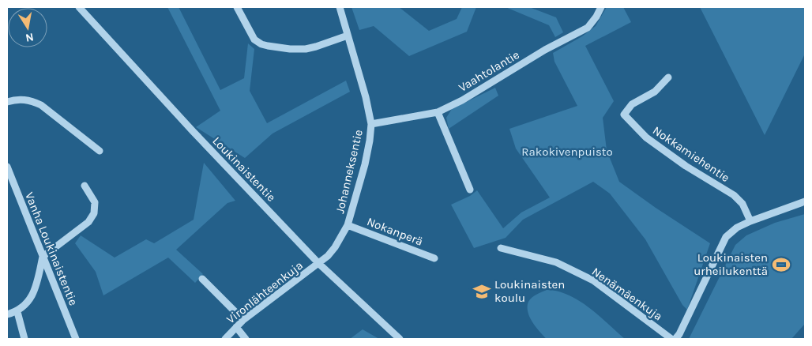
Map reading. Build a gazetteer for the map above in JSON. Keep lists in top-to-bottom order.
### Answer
{
  "streets": {
    "street": [
      "Vaahtolantie",
      "Nokkamiehentie",
      "Loukinaistentie",
      "Johanneksentie",
      "Nokanperä",
      "Vanha Loukinaistentie",
      "Vironlähteenkuja",
      "Nenämäenkuja"
    ]
  },
  "crossings": [
    ["Vaahtolantie", "Johanneksentie"],
    ["Loukinaistentie", "Johanneksentie"],
    ["Loukinaistentie", "Vironlähteenkuja"],
    ["Johanneksentie", "Nokanperä"],
    ["Johanneksentie", "Vironlähteenkuja"]
  ],
  "parks": ["Rakokivenpuisto"],
  "places": {
    "sports": ["Loukinaisten urheilukenttä"],
    "school or university": ["Loukinaisten koulu"]
  },
  "north": "bottom"
}
